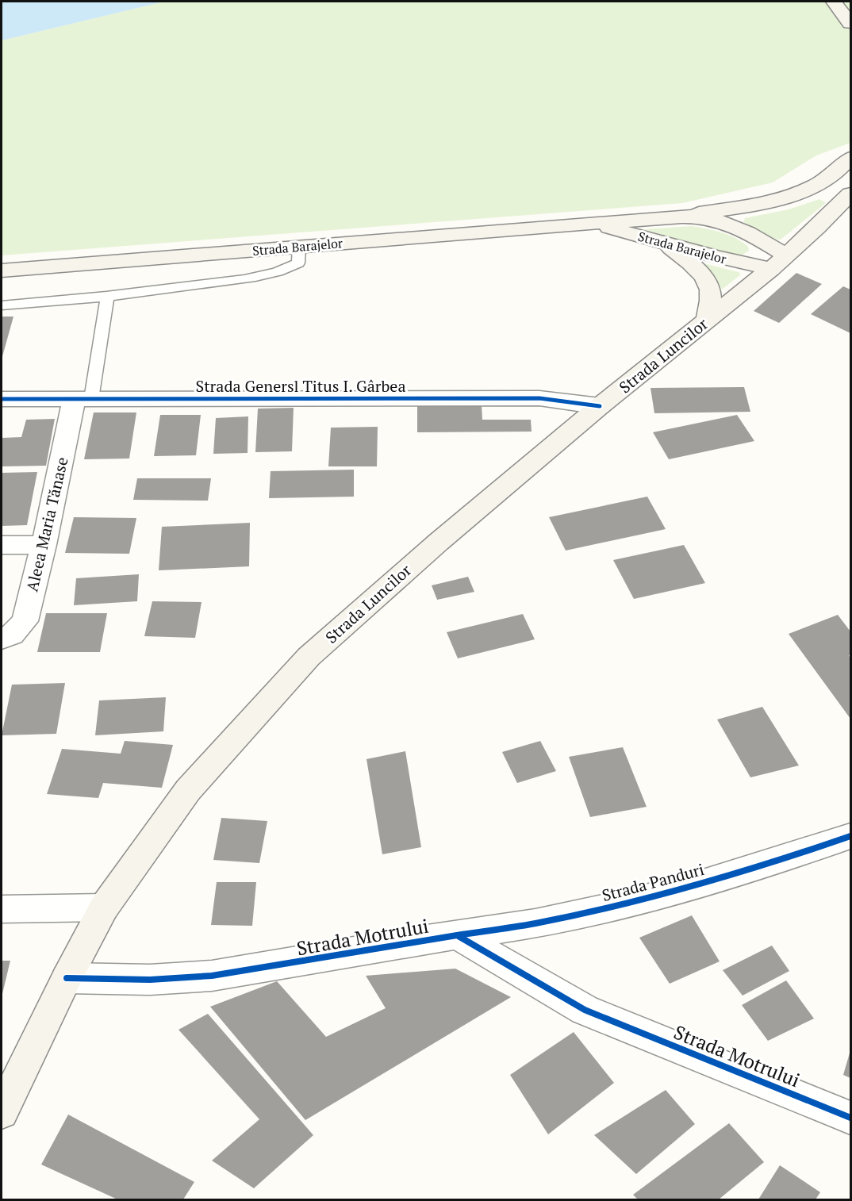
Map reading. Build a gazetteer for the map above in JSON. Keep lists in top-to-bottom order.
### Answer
{
  "streets": {
    "main road": ["Strada Barajelor", "Strada Luncilor"],
    "street": [
      "Strada Genersl Titus I. Gârbea",
      "Aleea Maria Tănase",
      "Strada Panduri",
      "Strada Motrului"
    ]
  },
  "crossings": [
    ["Strada Barajelor", "Strada Luncilor"],
    ["Strada Luncilor", "Strada Genersl Titus I. Gârbea"],
    ["Strada Luncilor", "Strada Motrului"],
    ["Strada Genersl Titus I. Gârbea", "Aleea Maria Tănase"],
    ["Strada Panduri", "Strada Motrului"]
  ]
}
